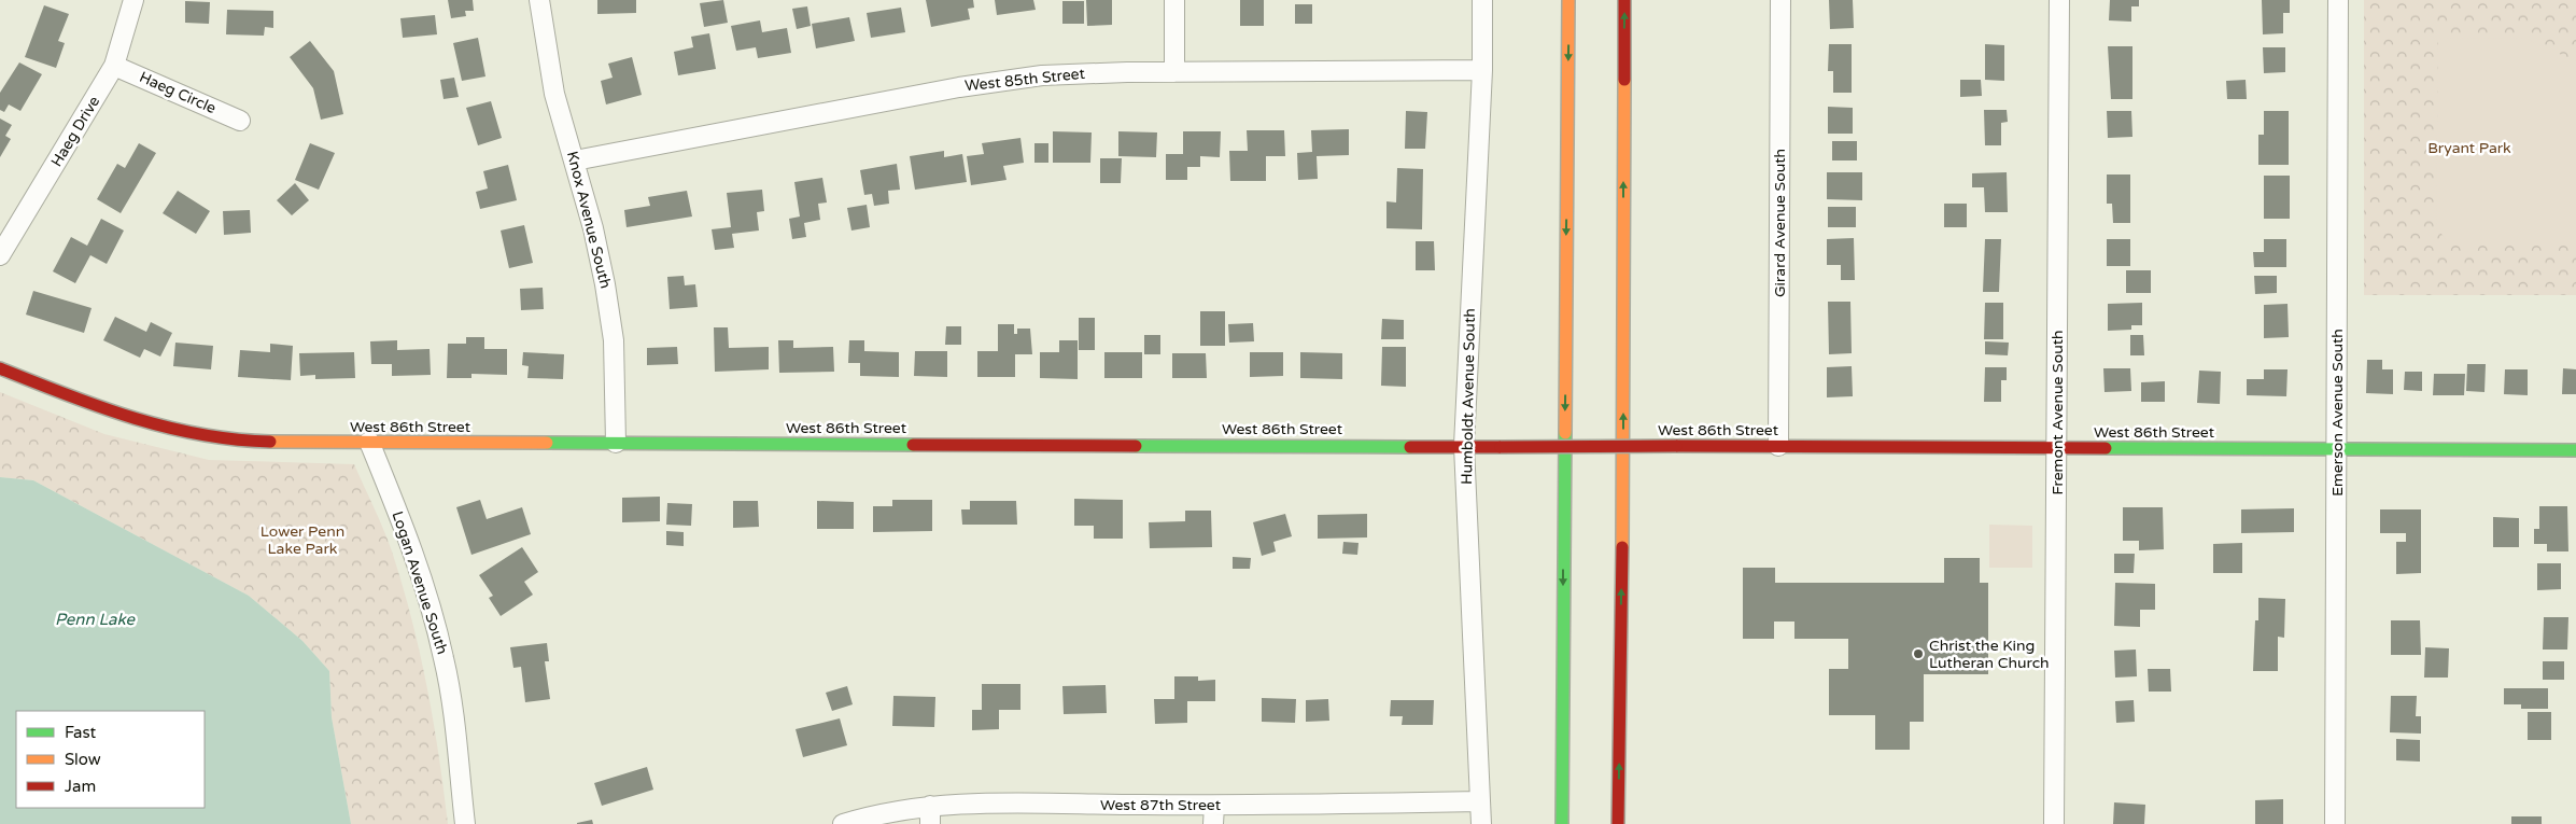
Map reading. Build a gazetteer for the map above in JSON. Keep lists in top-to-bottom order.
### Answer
{
  "streets": {
    "main road": ["West 86th Street"],
    "street": [
      "West 85th Street",
      "Haeg Circle",
      "Haeg Drive",
      "Knox Avenue South",
      "Girard Avenue South",
      "Humboldt Avenue South",
      "Fremont Avenue South",
      "Emerson Avenue South",
      "Logan Avenue South",
      "West 87th Street"
    ]
  },
  "crossings": [
    ["West 85th Street", "Knox Avenue South"],
    ["West 85th Street", "Humboldt Avenue South"],
    ["Haeg Circle", "Haeg Drive"],
    ["Knox Avenue South", "West 86th Street"],
    ["Girard Avenue South", "West 86th Street"],
    ["Humboldt Avenue South", "West 86th Street"],
    ["Humboldt Avenue South", "West 87th Street"],
    ["Fremont Avenue South", "West 86th Street"],
    ["Emerson Avenue South", "West 86th Street"],
    ["West 86th Street", "Logan Avenue South"]
  ],
  "water": ["Penn Lake"],
  "parks": ["Bryant Park", "Lower Penn Lake Park"],
  "places": ["Christ the King Lutheran Church"],
  "legend": ["Fast", "Slow", "Jam"]
}
